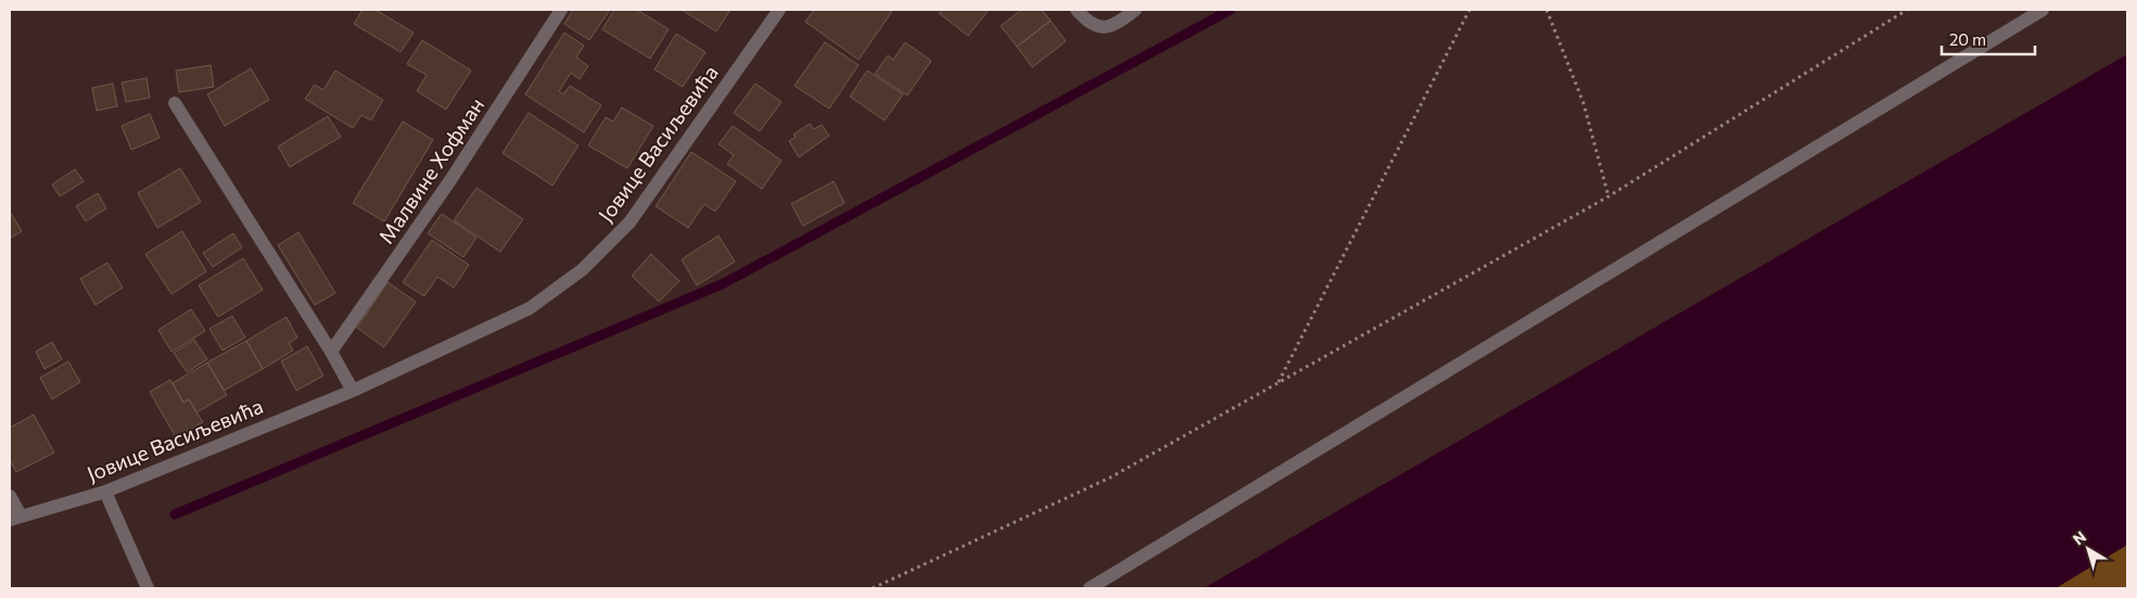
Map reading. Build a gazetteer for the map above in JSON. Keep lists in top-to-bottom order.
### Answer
{
  "streets": {
    "street": ["Јовице Васиљевића", "Малвине Хофман"]
  },
  "scale_bar": "20 m",
  "north": "top left"
}
